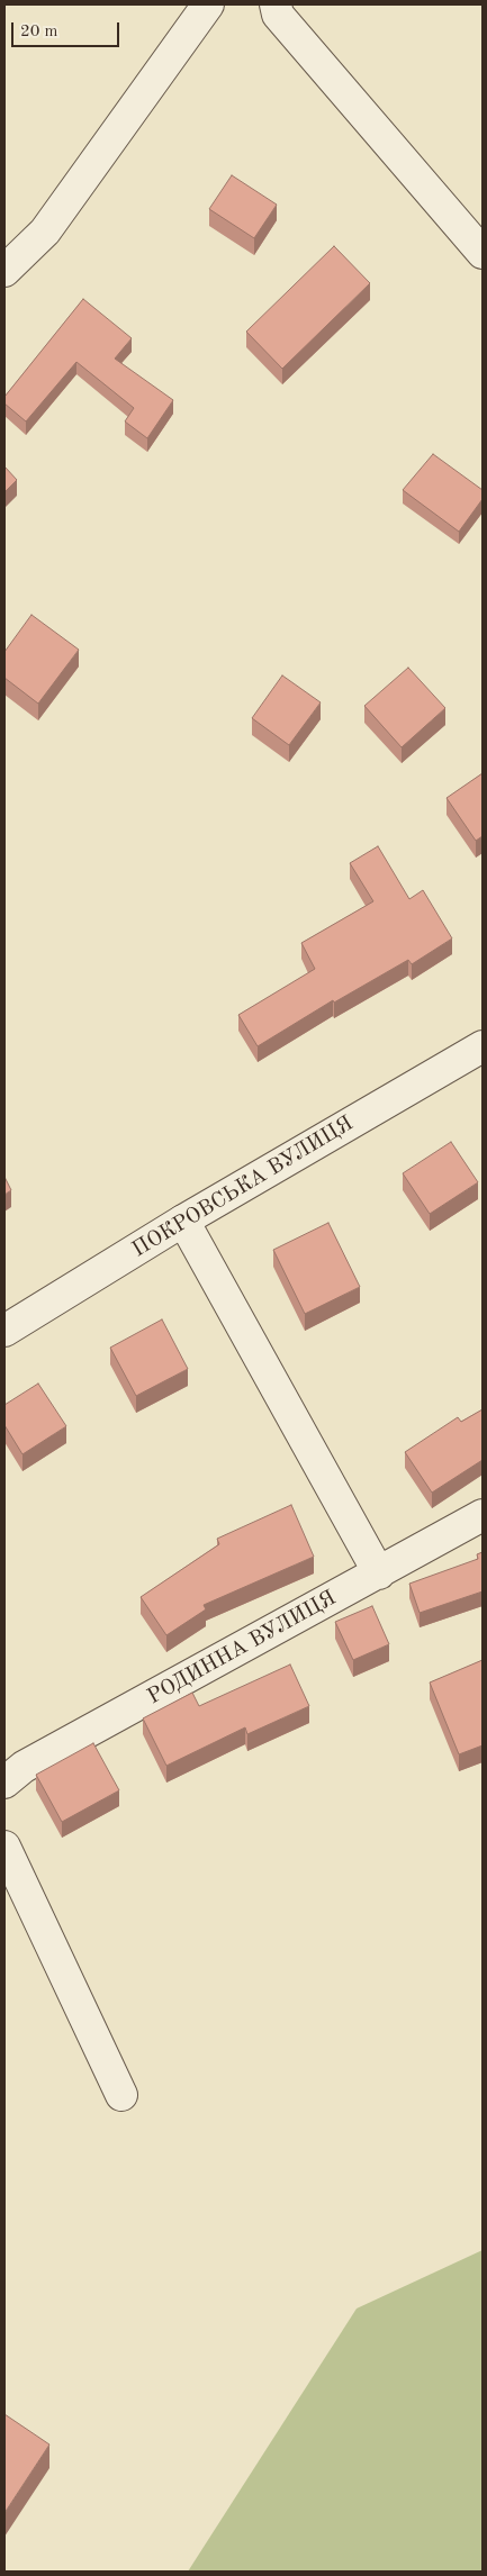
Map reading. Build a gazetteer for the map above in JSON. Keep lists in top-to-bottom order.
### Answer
{
  "streets": {
    "street": ["ПОКРОВСЬКА ВУЛИЦЯ", "РОДИННА ВУЛИЦЯ"]
  },
  "scale_bar": "20 m"
}
